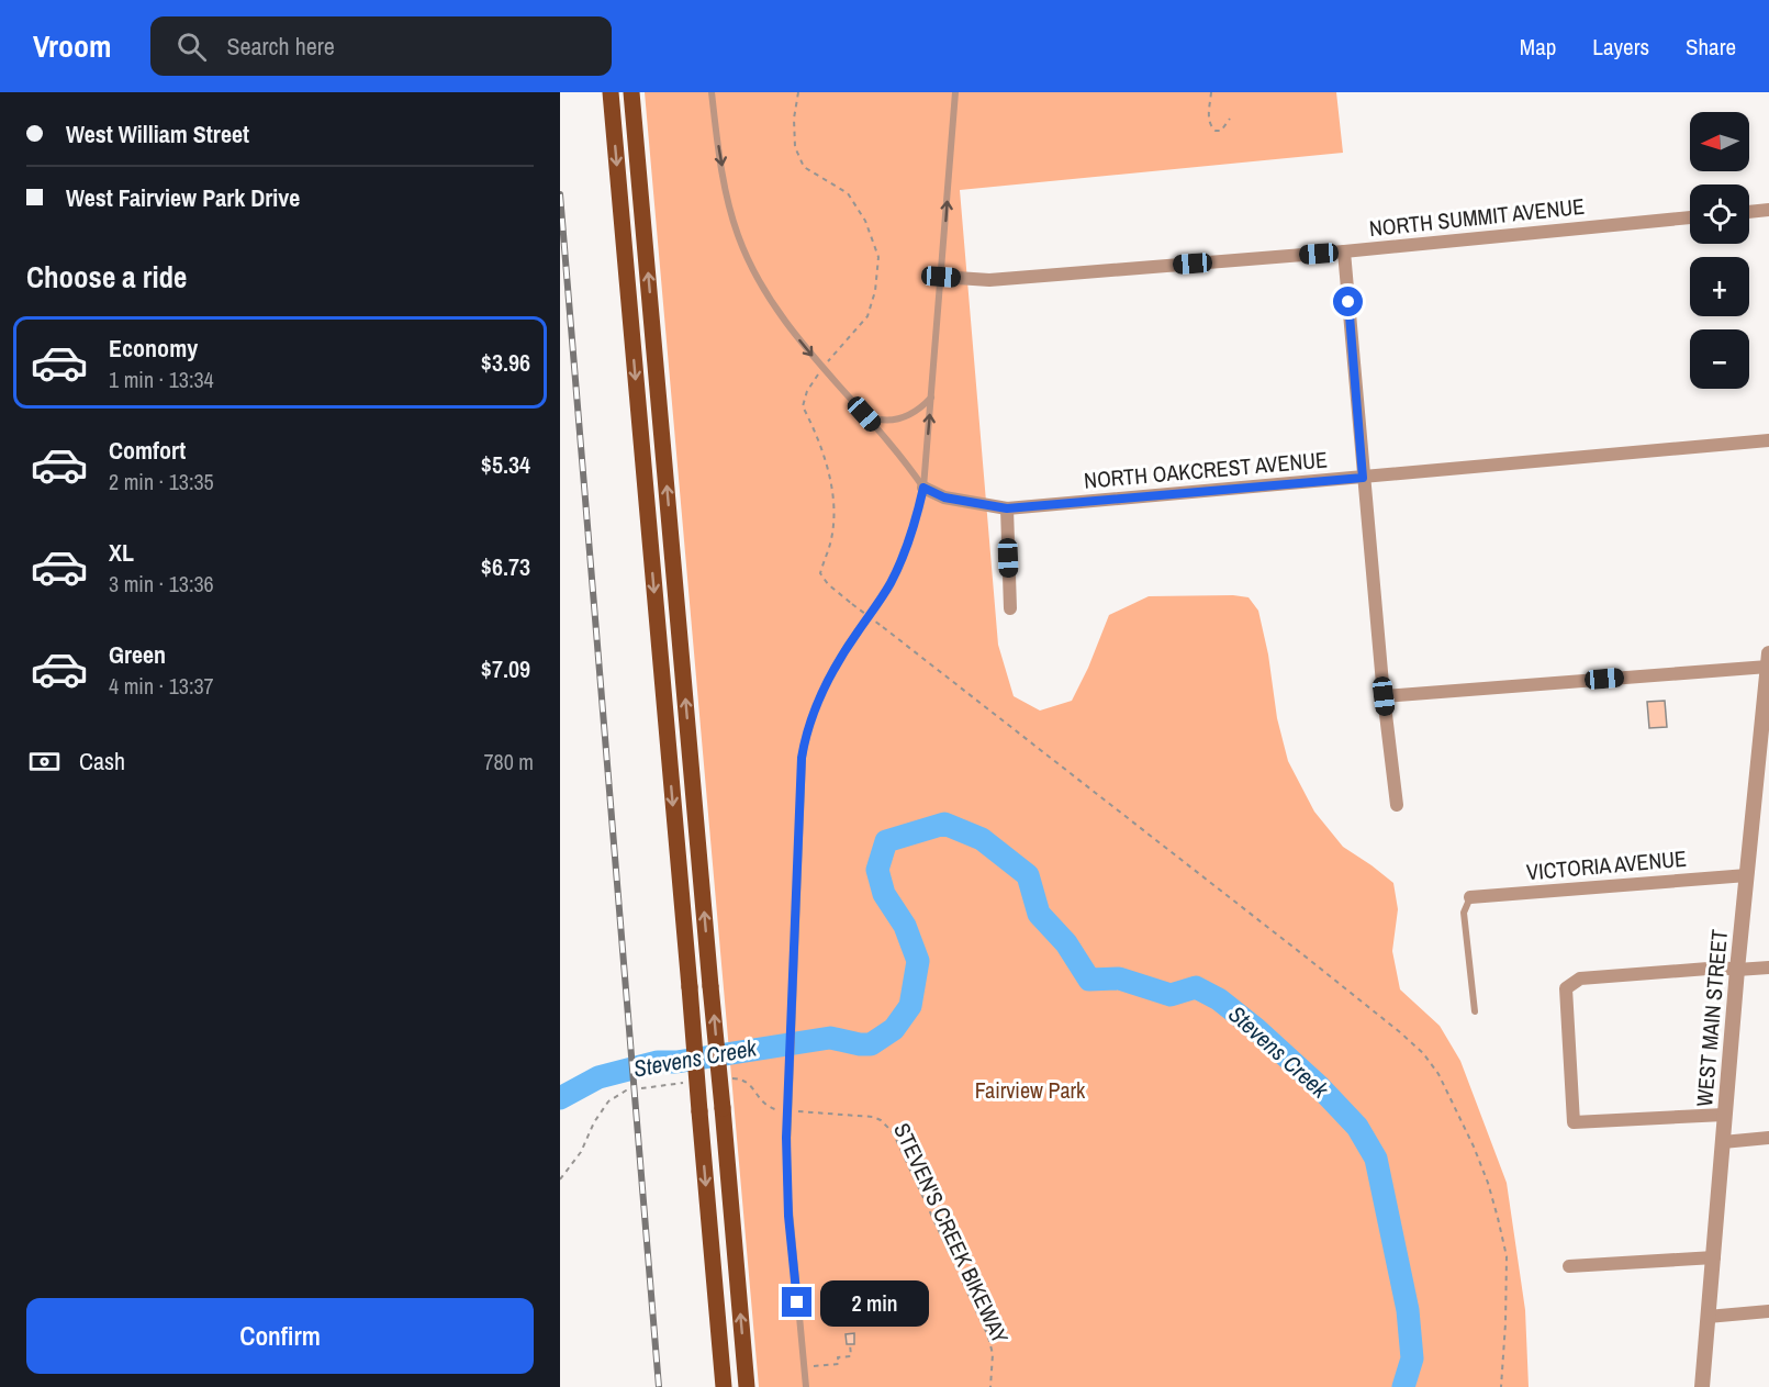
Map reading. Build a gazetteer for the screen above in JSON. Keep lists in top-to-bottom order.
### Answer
{
  "streets": {
    "street": [
      "NORTH SUMMIT AVENUE",
      "NORTH OAKCREST AVENUE",
      "VICTORIA AVENUE",
      "WEST MAIN STREET"
    ],
    "path": ["STEVEN'S CREEK BIKEWAY"]
  },
  "crossings": [
    ["VICTORIA AVENUE", "WEST MAIN STREET"]
  ],
  "water": ["Stevens Creek"],
  "parks": ["Fairview Park"],
  "north": "left",
  "page": {
    "header": "Vroom",
    "search": "Search here",
    "nav": ["Map", "Layers", "Share"],
    "banner": ["West William Street", "West Fairview Park Drive"],
    "map_buttons": ["+", "−"],
    "heading": "Choose a ride",
    "list": [
      {
        "name": "Economy",
        "note": "1 min · 13:34",
        "value": "$3.96"
      },
      {
        "name": "Comfort",
        "note": "2 min · 13:35",
        "value": "$5.34"
      },
      {
        "name": "XL",
        "note": "3 min · 13:36",
        "value": "$6.73"
      },
      {
        "name": "Green",
        "note": "4 min · 13:37",
        "value": "$7.09"
      }
    ],
    "pay": ["Cash", "780 m"],
    "bubble": "2 min",
    "buttons": "Confirm"
  }
}
